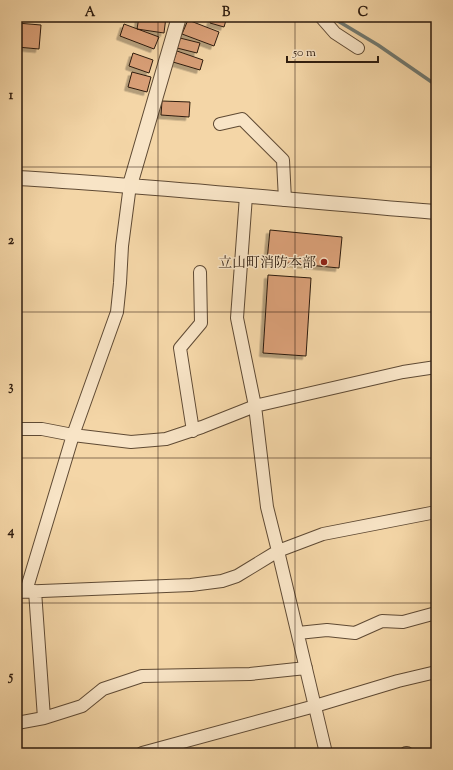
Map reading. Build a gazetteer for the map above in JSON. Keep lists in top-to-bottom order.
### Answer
{
  "places": ["立山町消防本部"],
  "scale_bar": "50 m",
  "grid": {
    "columns": ["A", "B", "C"],
    "rows": [
      "1",
      "2",
      "3",
      "4",
      "5"
    ]
  }
}
